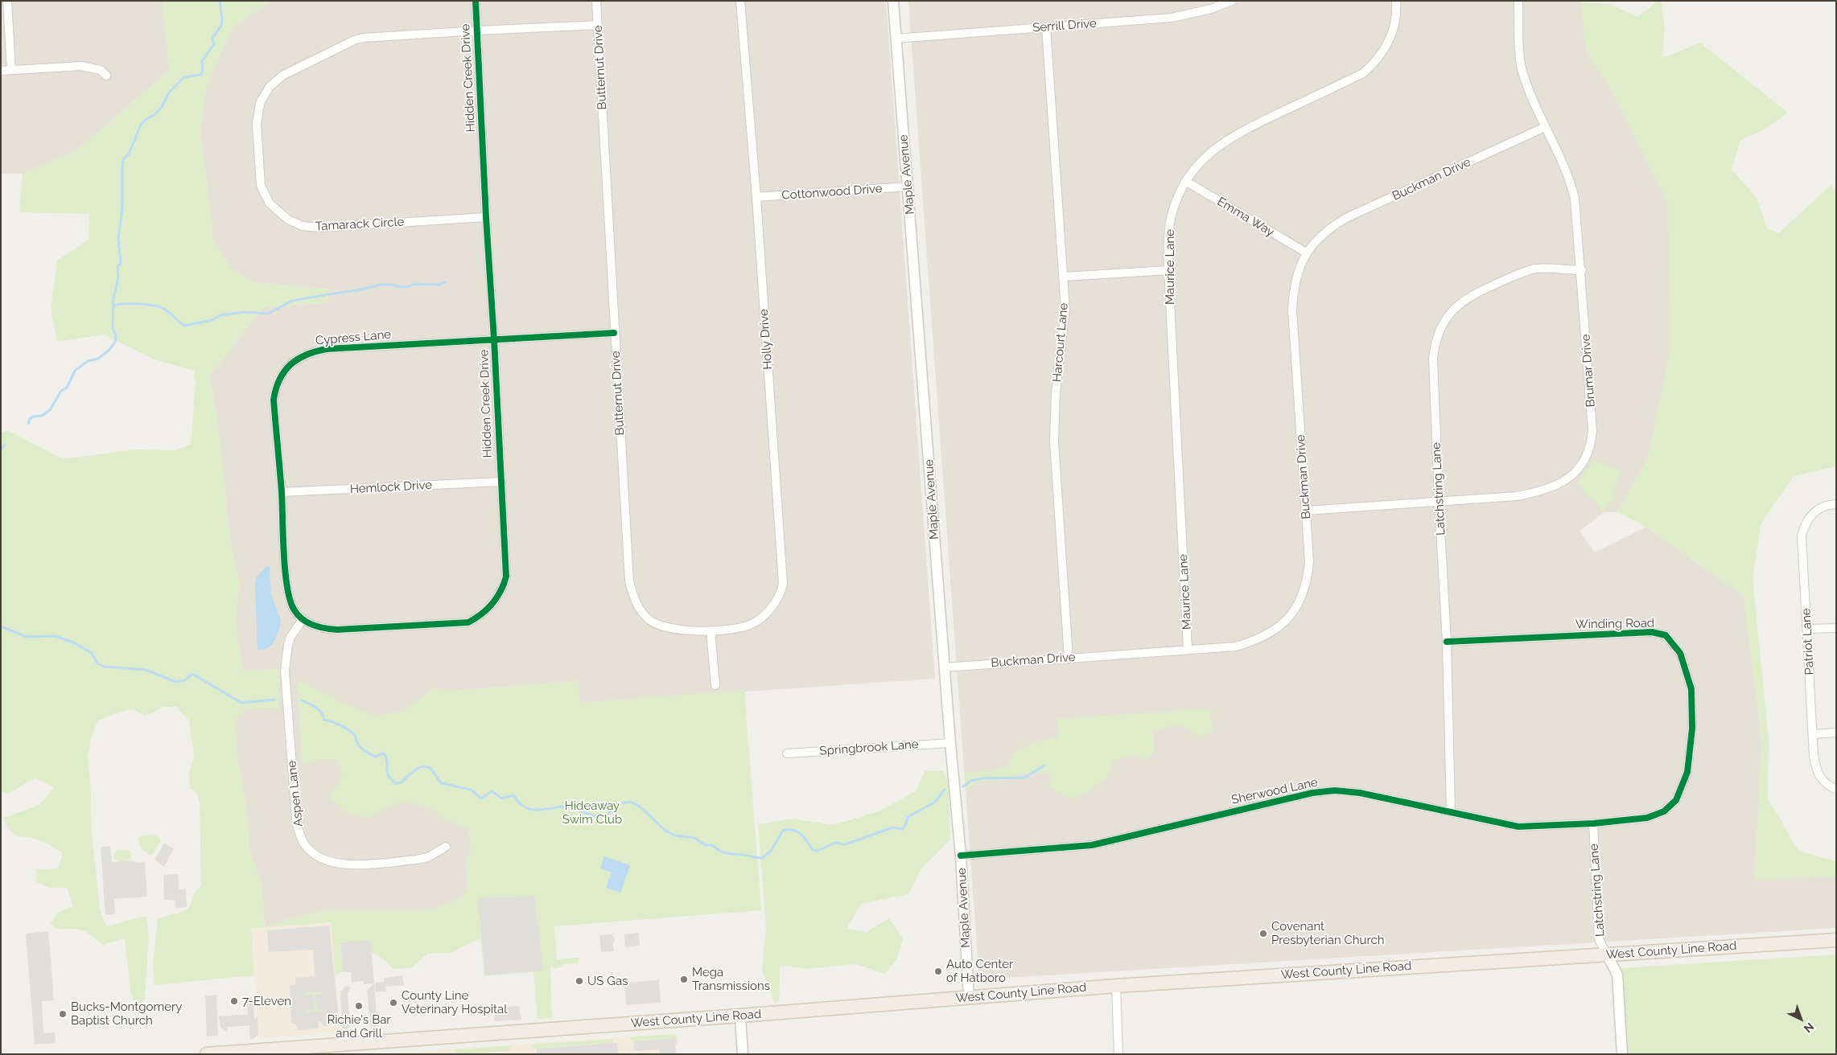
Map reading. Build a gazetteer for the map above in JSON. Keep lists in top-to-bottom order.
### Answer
{
  "streets": {
    "main road": ["West County Line Road"],
    "street": [
      "Serrill Drive",
      "Butternut Drive",
      "Hidden Creek Drive",
      "Maple Avenue",
      "Buckman Drive",
      "Cottonwood Drive",
      "Emma Way",
      "Tamarack Circle",
      "Maurice Lane",
      "Cypress Lane",
      "Holly Drive",
      "Harcourt Lane",
      "Brumar Drive",
      "Hemlock Drive",
      "Latchstring Lane",
      "Winding Road",
      "Patriot Lane",
      "Springbrook Lane",
      "Sherwood Lane",
      "Aspen Lane"
    ]
  },
  "crossings": [
    ["Serrill Drive", "Maple Avenue"],
    ["Serrill Drive", "Harcourt Lane"],
    ["Butternut Drive", "Tamarack Circle"],
    ["Butternut Drive", "Cypress Lane"],
    ["Butternut Drive", "Holly Drive"],
    ["Hidden Creek Drive", "Tamarack Circle"],
    ["Hidden Creek Drive", "Cypress Lane"],
    ["Hidden Creek Drive", "Hemlock Drive"],
    ["Hidden Creek Drive", "Aspen Lane"],
    ["Maple Avenue", "Buckman Drive"],
    ["Maple Avenue", "Cottonwood Drive"],
    ["Maple Avenue", "Springbrook Lane"],
    ["Maple Avenue", "Sherwood Lane"],
    ["Maple Avenue", "West County Line Road"],
    ["Buckman Drive", "Emma Way"],
    ["Buckman Drive", "Maurice Lane"],
    ["Buckman Drive", "Harcourt Lane"],
    ["Buckman Drive", "Brumar Drive"],
    ["Cottonwood Drive", "Holly Drive"],
    ["Emma Way", "Maurice Lane"],
    ["Cypress Lane", "Hemlock Drive"],
    ["Cypress Lane", "Aspen Lane"],
    ["Brumar Drive", "Latchstring Lane"],
    ["Latchstring Lane", "Winding Road"],
    ["Latchstring Lane", "Sherwood Lane"],
    ["Latchstring Lane", "West County Line Road"],
    ["Winding Road", "Sherwood Lane"]
  ],
  "parks": ["Hideaway Swim Club"],
  "places": [
    "Covenant Presbyterian Church",
    "Auto Center of Hatboro",
    "Mega Transmissions",
    "US Gas",
    "7-Eleven",
    "County Line Veterinary Hospital",
    "Richie's Bar and Grill",
    "Bucks-Montgomery Baptist Church"
  ],
  "north": "bottom right"
}
